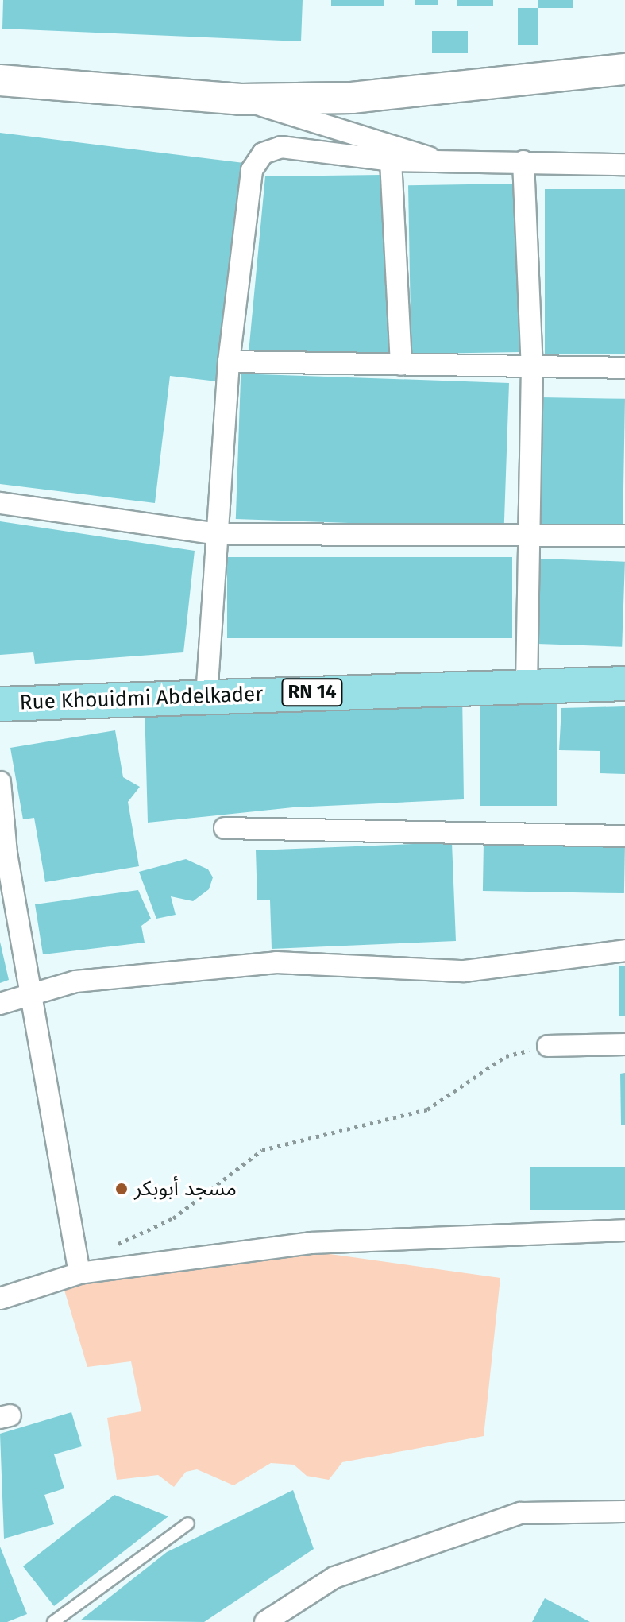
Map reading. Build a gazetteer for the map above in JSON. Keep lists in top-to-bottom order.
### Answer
{
  "streets": {
    "main road": ["RN 14", "Rue Khouidmi Abdelkader"]
  },
  "places": ["مسجد أبوبكر"]
}
